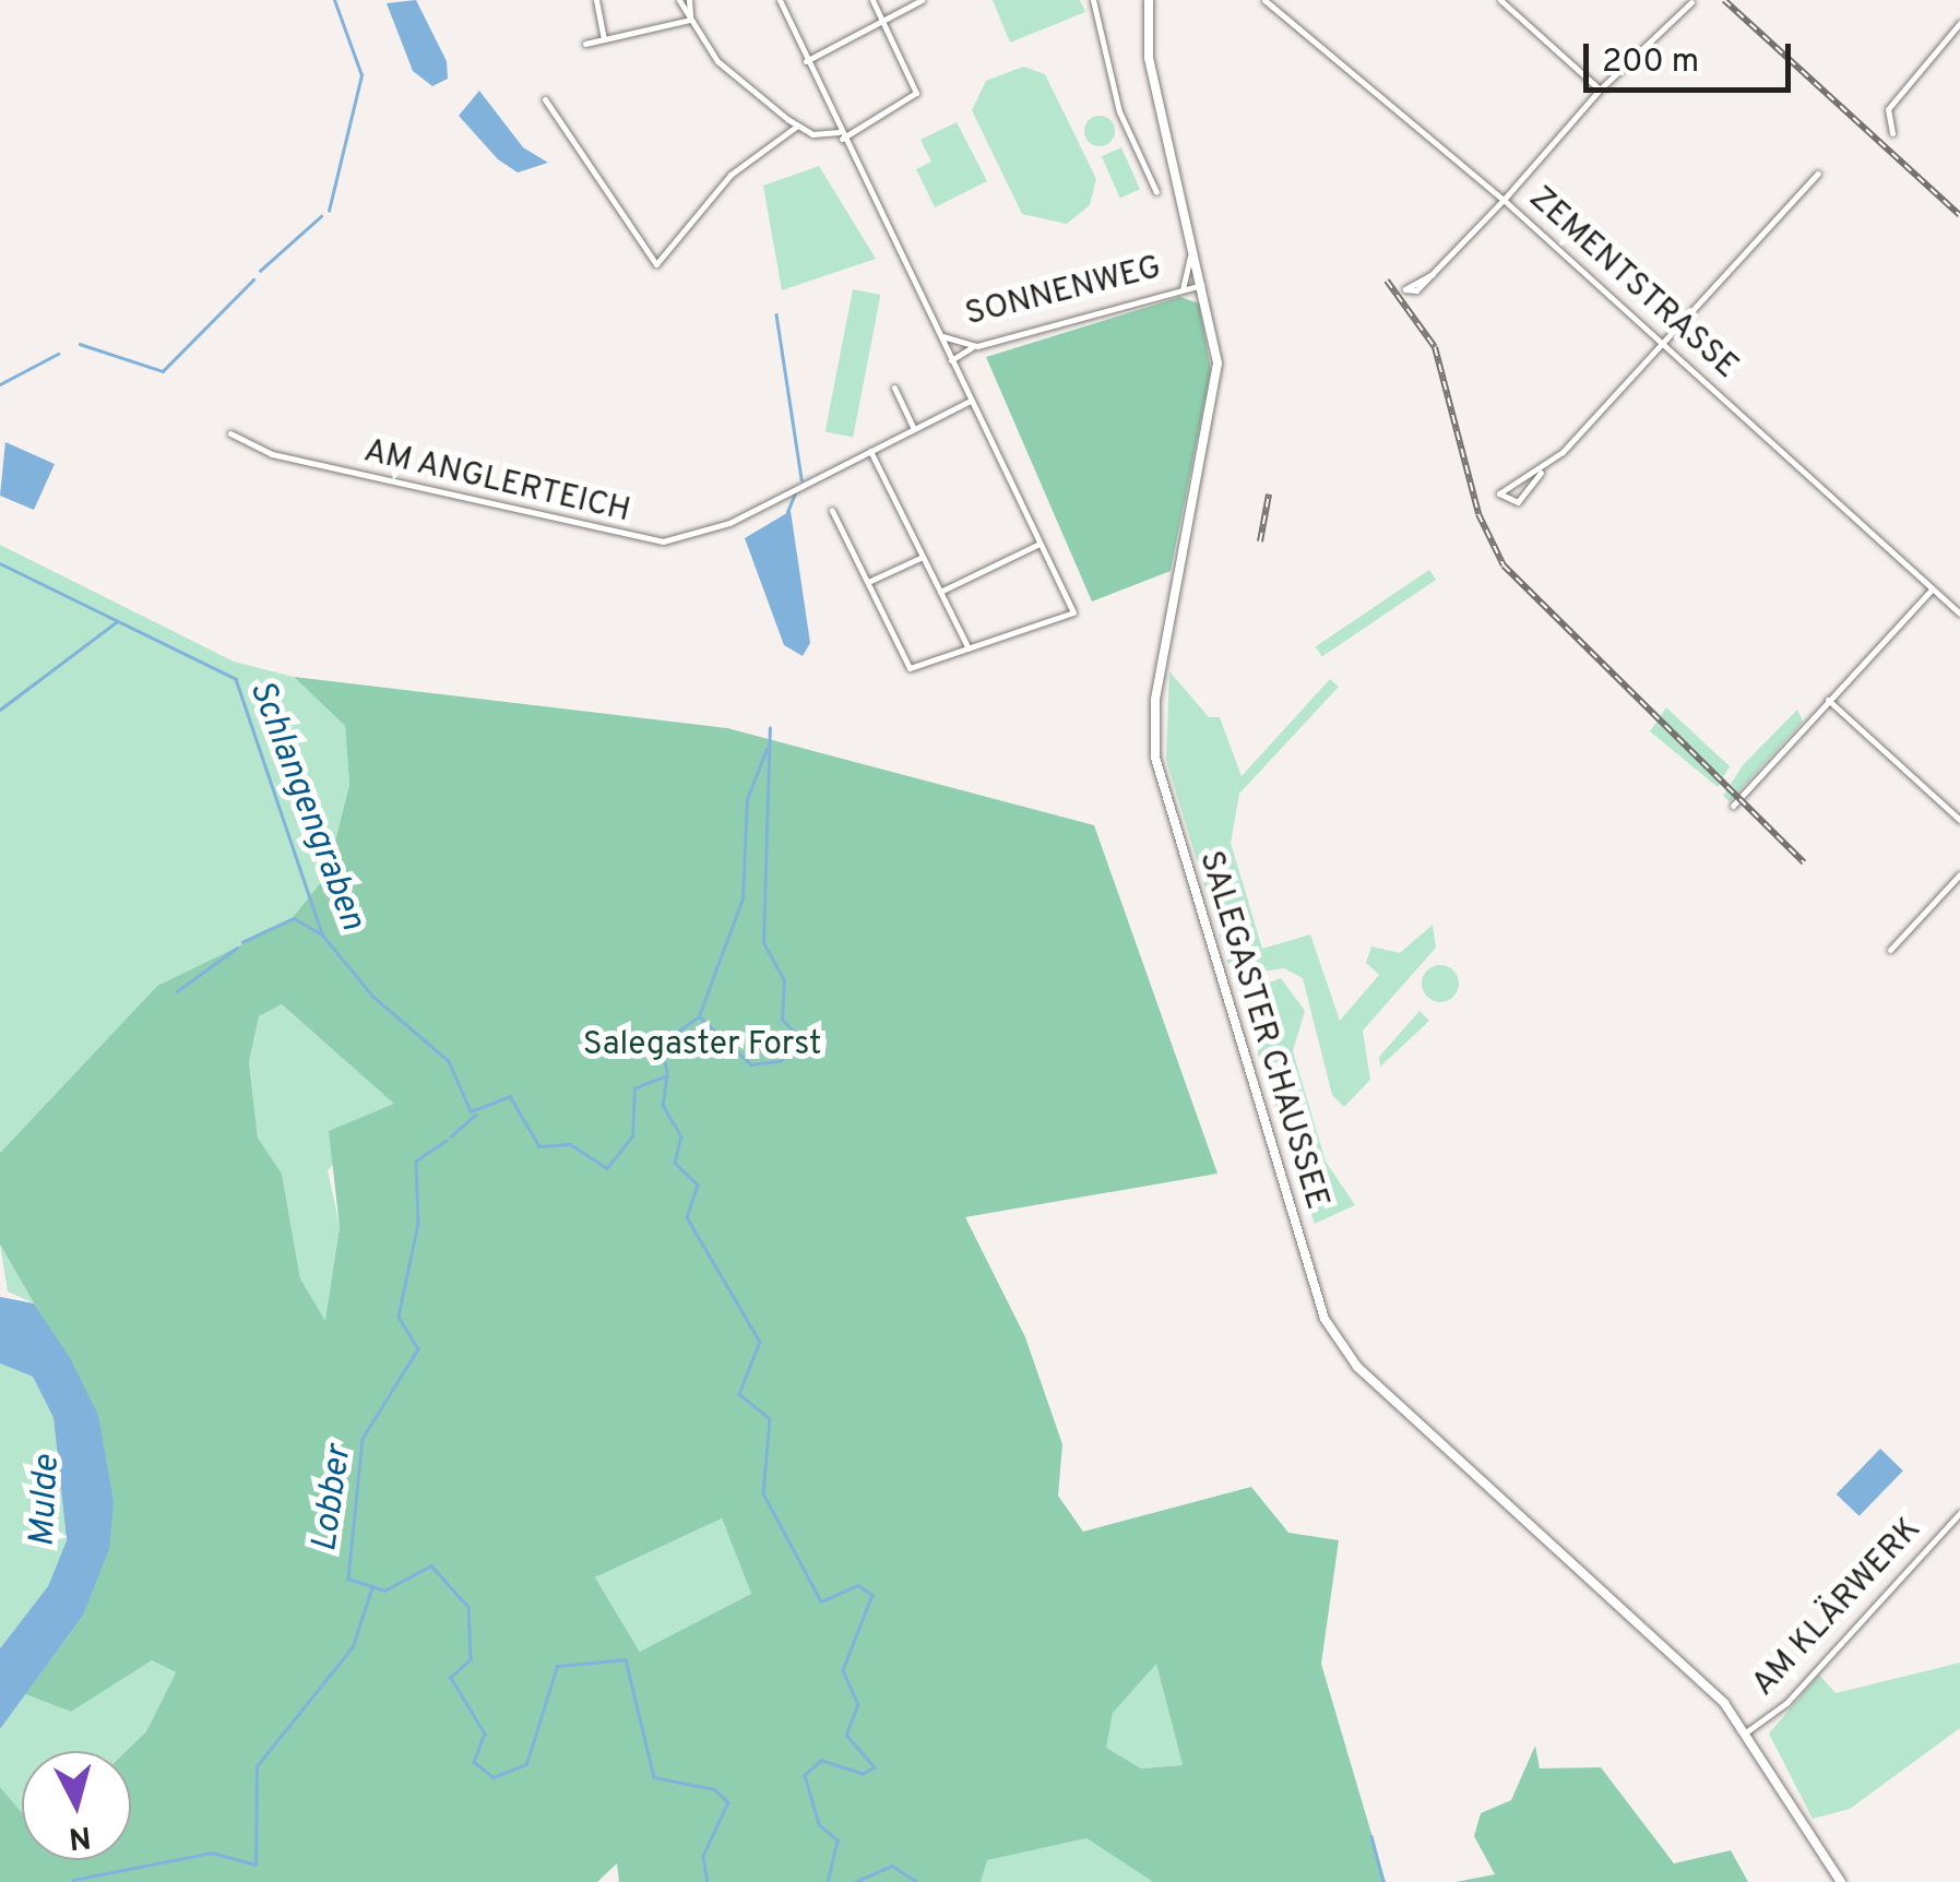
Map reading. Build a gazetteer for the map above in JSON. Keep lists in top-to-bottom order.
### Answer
{
  "streets": {
    "main road": ["SALEGASTER CHAUSSEE"],
    "street": [
      "ZEMENTSTRASSE",
      "SONNENWEG",
      "AM ANGLERTEICH",
      "AM KLÄRWERK"
    ]
  },
  "crossings": [
    ["SONNENWEG", "SALEGASTER CHAUSSEE"],
    ["SALEGASTER CHAUSSEE", "AM KLÄRWERK"]
  ],
  "water": ["Schlangengraben", "Lobber", "Mulde"],
  "parks": ["Salegaster Forst"],
  "scale_bar": "200 m",
  "north": "bottom"
}
